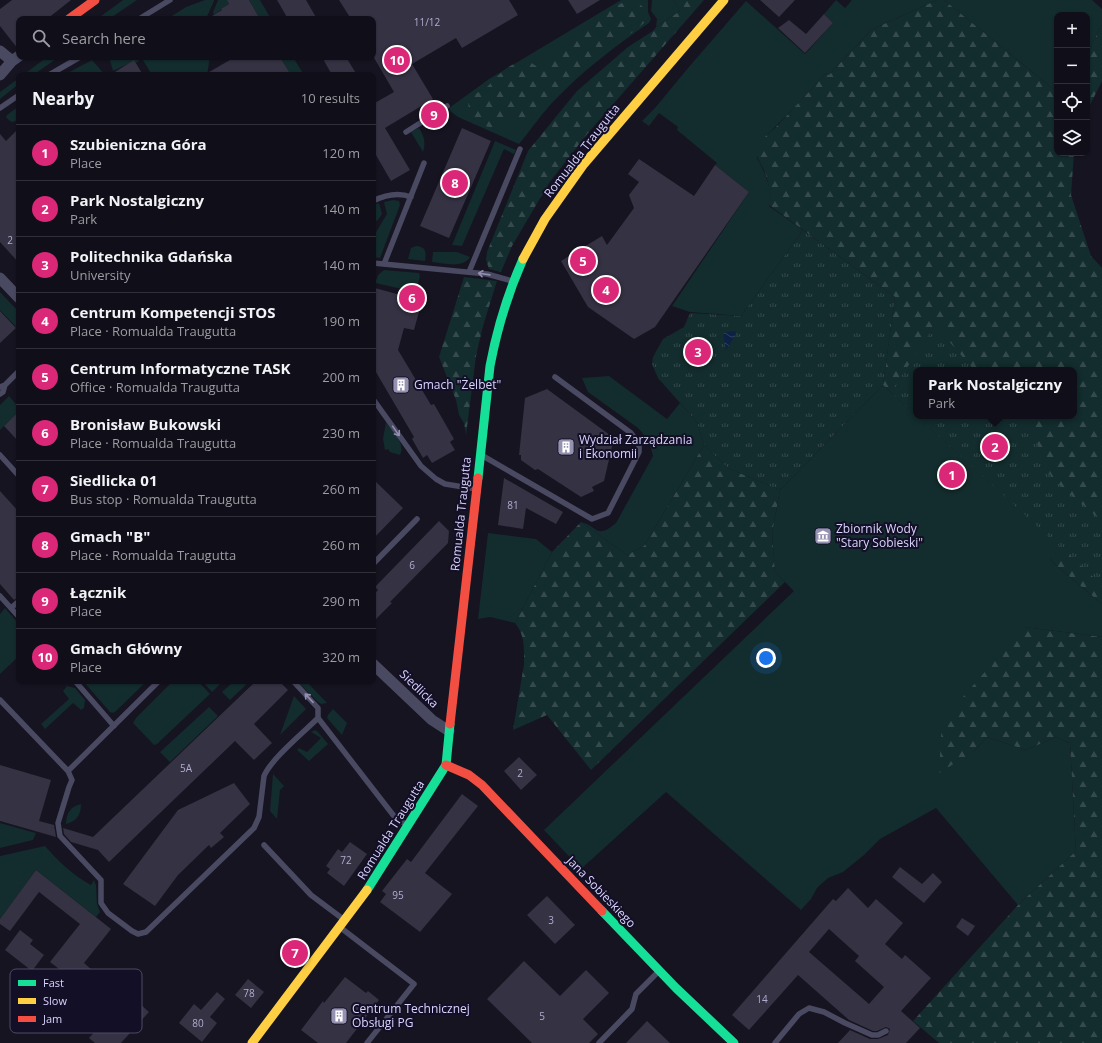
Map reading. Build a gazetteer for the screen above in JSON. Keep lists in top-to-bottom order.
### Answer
{
  "streets": {
    "street": ["Romualda Traugutta", "Siedlicka", "Jana Sobieskiego"]
  },
  "crossings": [
    ["Romualda Traugutta", "Siedlicka"],
    ["Romualda Traugutta", "Jana Sobieskiego"]
  ],
  "places": {
    "building": ["Gmach \"Żelbet\"", "Wydział Zarządzania i Ekonomii", "Centrum Technicznej Obsługi PG"],
    "museum": ["Zbiornik Wody \"Stary Sobieski\""]
  },
  "house_numbers": [
    "11/12",
    "2",
    "81",
    "6",
    "5A",
    "2",
    "72",
    "95",
    "3",
    "78",
    "14",
    "5",
    "80"
  ],
  "legend": ["Fast", "Slow", "Jam"],
  "page": {
    "map_buttons": ["+", "−"],
    "search": "Search here",
    "pins": [
      "10",
      "9",
      "8",
      "5",
      "4",
      "6",
      "3",
      "2",
      "1",
      "7"
    ],
    "heading": ["Nearby", "10 results"],
    "list": [
      {
        "mark": "1",
        "name": "Szubieniczna Góra",
        "note": "Place",
        "value": "120 m"
      },
      {
        "mark": "2",
        "name": "Park Nostalgiczny",
        "note": "Park",
        "value": "140 m"
      },
      {
        "mark": "3",
        "name": "Politechnika Gdańska",
        "note": "University",
        "value": "140 m"
      },
      {
        "mark": "4",
        "name": "Centrum Kompetencji STOS",
        "note": "Place · Romualda Traugutta",
        "value": "190 m"
      },
      {
        "mark": "5",
        "name": "Centrum Informatyczne TASK",
        "note": "Office · Romualda Traugutta",
        "value": "200 m"
      },
      {
        "mark": "6",
        "name": "Bronisław Bukowski",
        "note": "Place · Romualda Traugutta",
        "value": "230 m"
      },
      {
        "mark": "7",
        "name": "Siedlicka 01",
        "note": "Bus stop · Romualda Traugutta",
        "value": "260 m"
      },
      {
        "mark": "8",
        "name": "Gmach \"B\"",
        "note": "Place · Romualda Traugutta",
        "value": "260 m"
      },
      {
        "mark": "9",
        "name": "Łącznik",
        "note": "Place",
        "value": "290 m"
      },
      {
        "mark": "10",
        "name": "Gmach Główny",
        "note": "Place",
        "value": "320 m"
      }
    ],
    "popup": ["Park Nostalgiczny", "Park"]
  }
}
